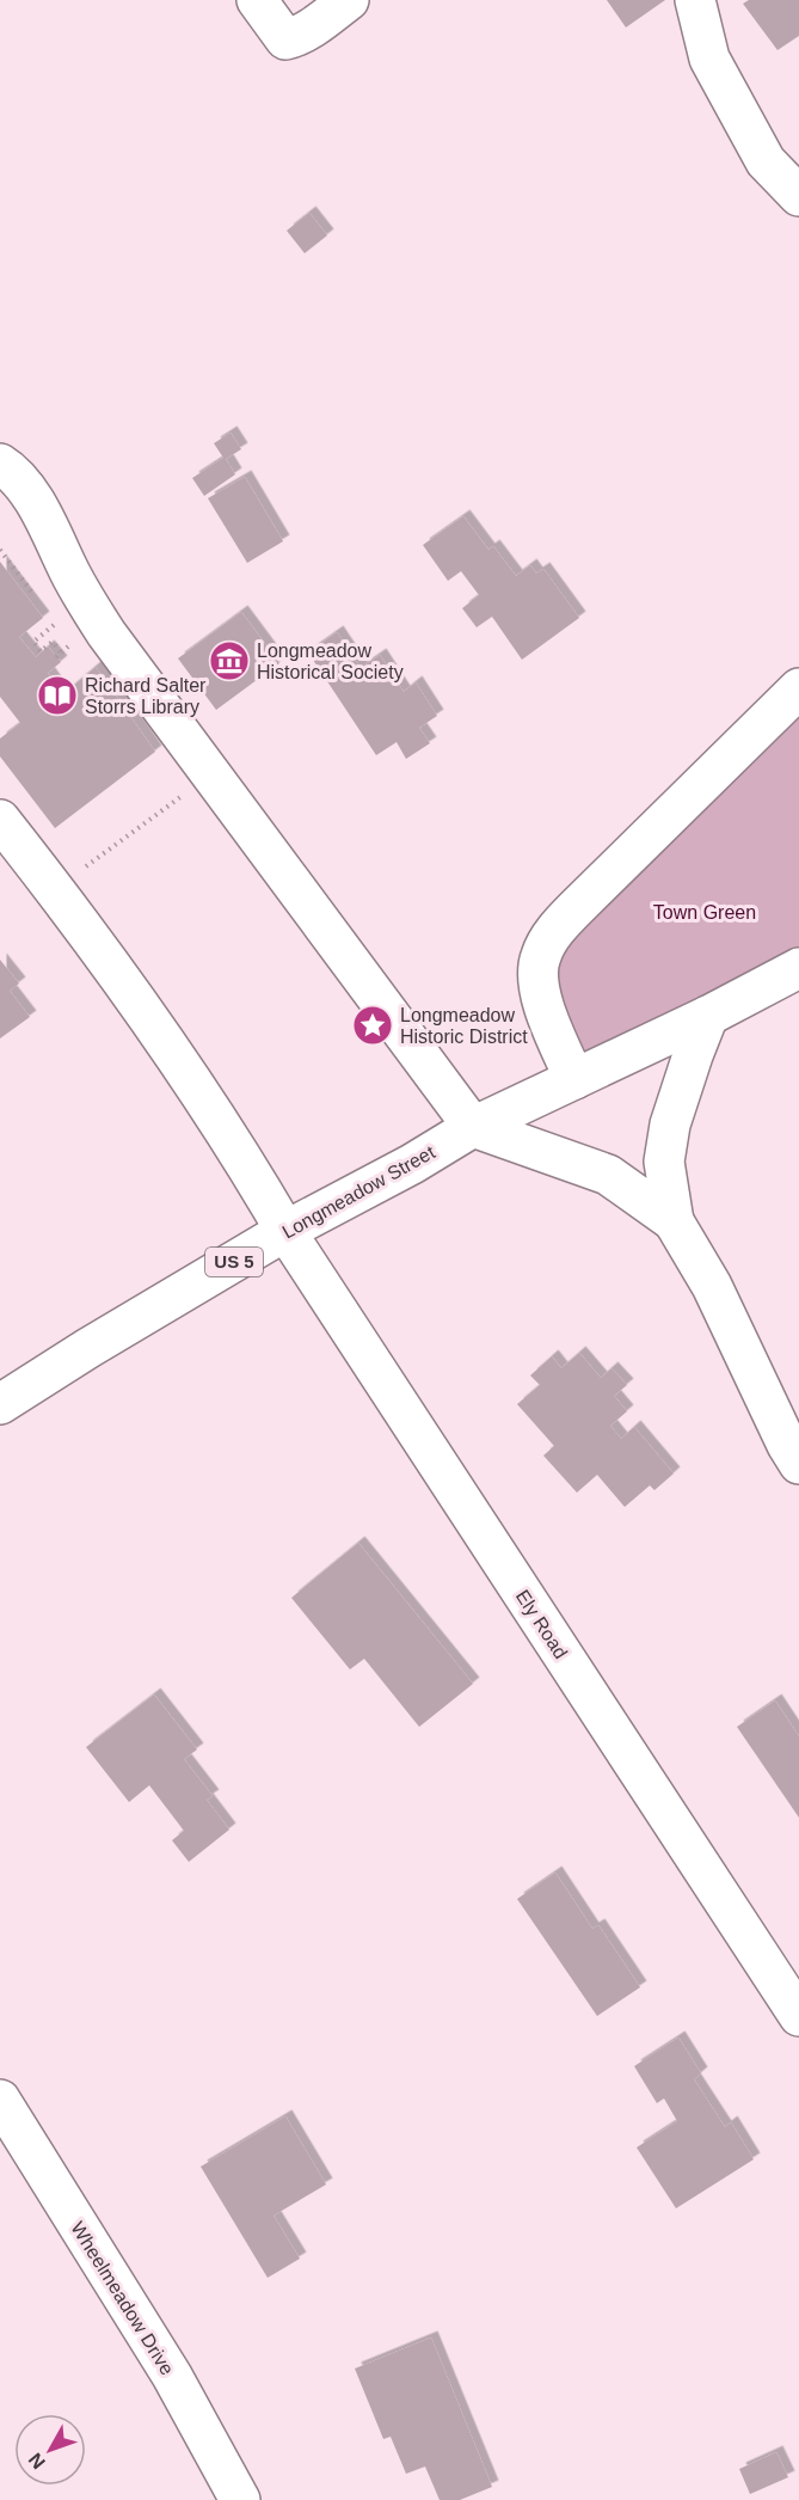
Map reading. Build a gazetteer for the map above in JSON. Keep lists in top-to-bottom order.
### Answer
{
  "streets": {
    "street": [
      "Longmeadow Street",
      "US 5",
      "Ely Road",
      "Wheelmeadow Drive"
    ]
  },
  "crossings": [
    ["Longmeadow Street", "Ely Road"]
  ],
  "parks": ["Town Green"],
  "places": {
    "museum": ["Longmeadow Historical Society"],
    "library": ["Richard Salter Storrs Library"],
    "place": ["Longmeadow Historic District"]
  },
  "north": "bottom left"
}
